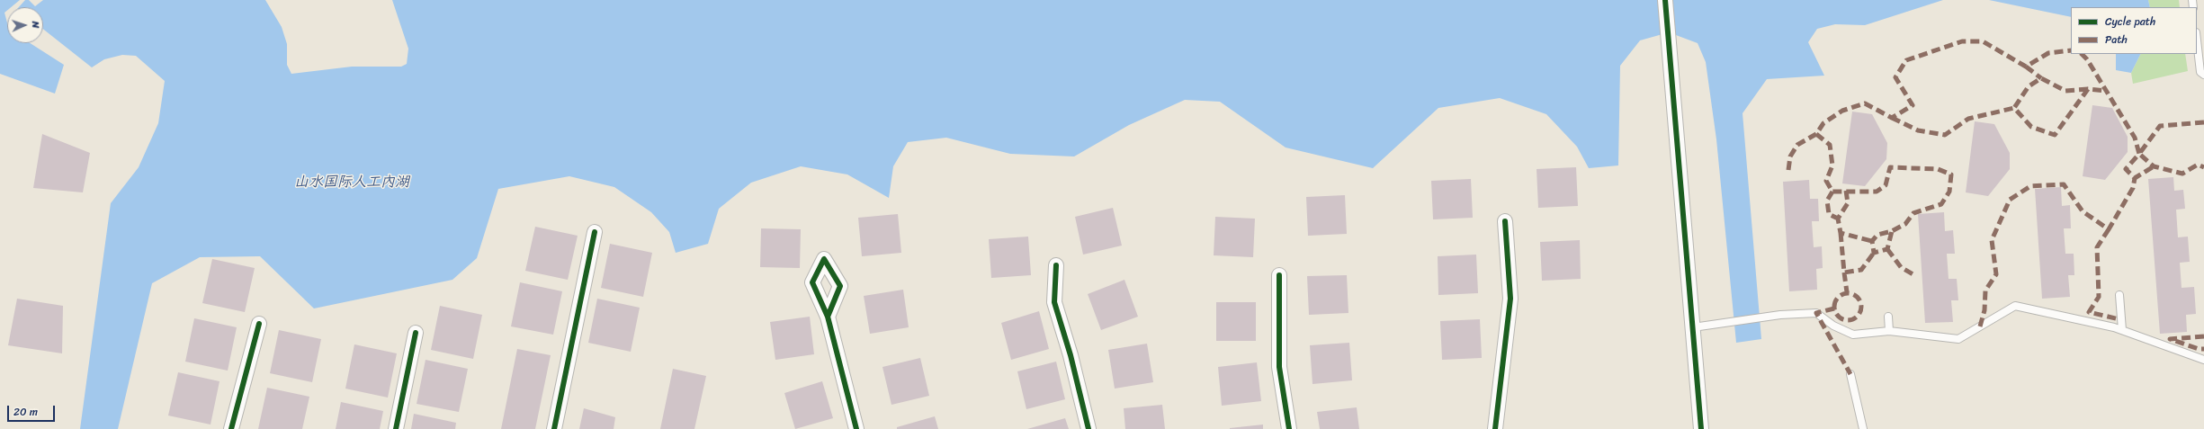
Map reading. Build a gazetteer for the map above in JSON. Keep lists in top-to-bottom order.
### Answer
{
  "water": ["山水国际人工内湖"],
  "legend": ["Cycle path", "Path"],
  "scale_bar": "20 m",
  "north": "right"
}
